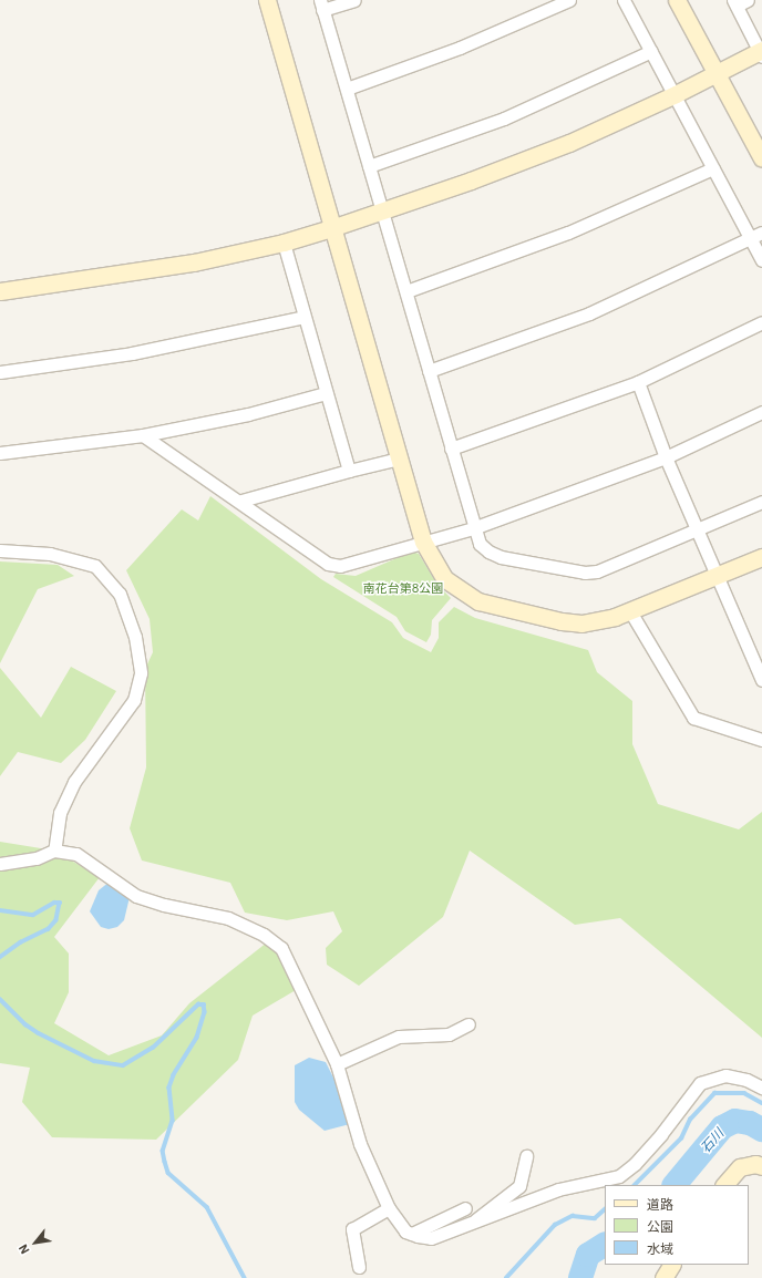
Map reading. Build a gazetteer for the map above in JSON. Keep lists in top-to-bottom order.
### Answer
{
  "water": ["石川"],
  "parks": ["南花台第8公園"],
  "legend": ["道路", "公園", "水域"],
  "north": "bottom left"
}
